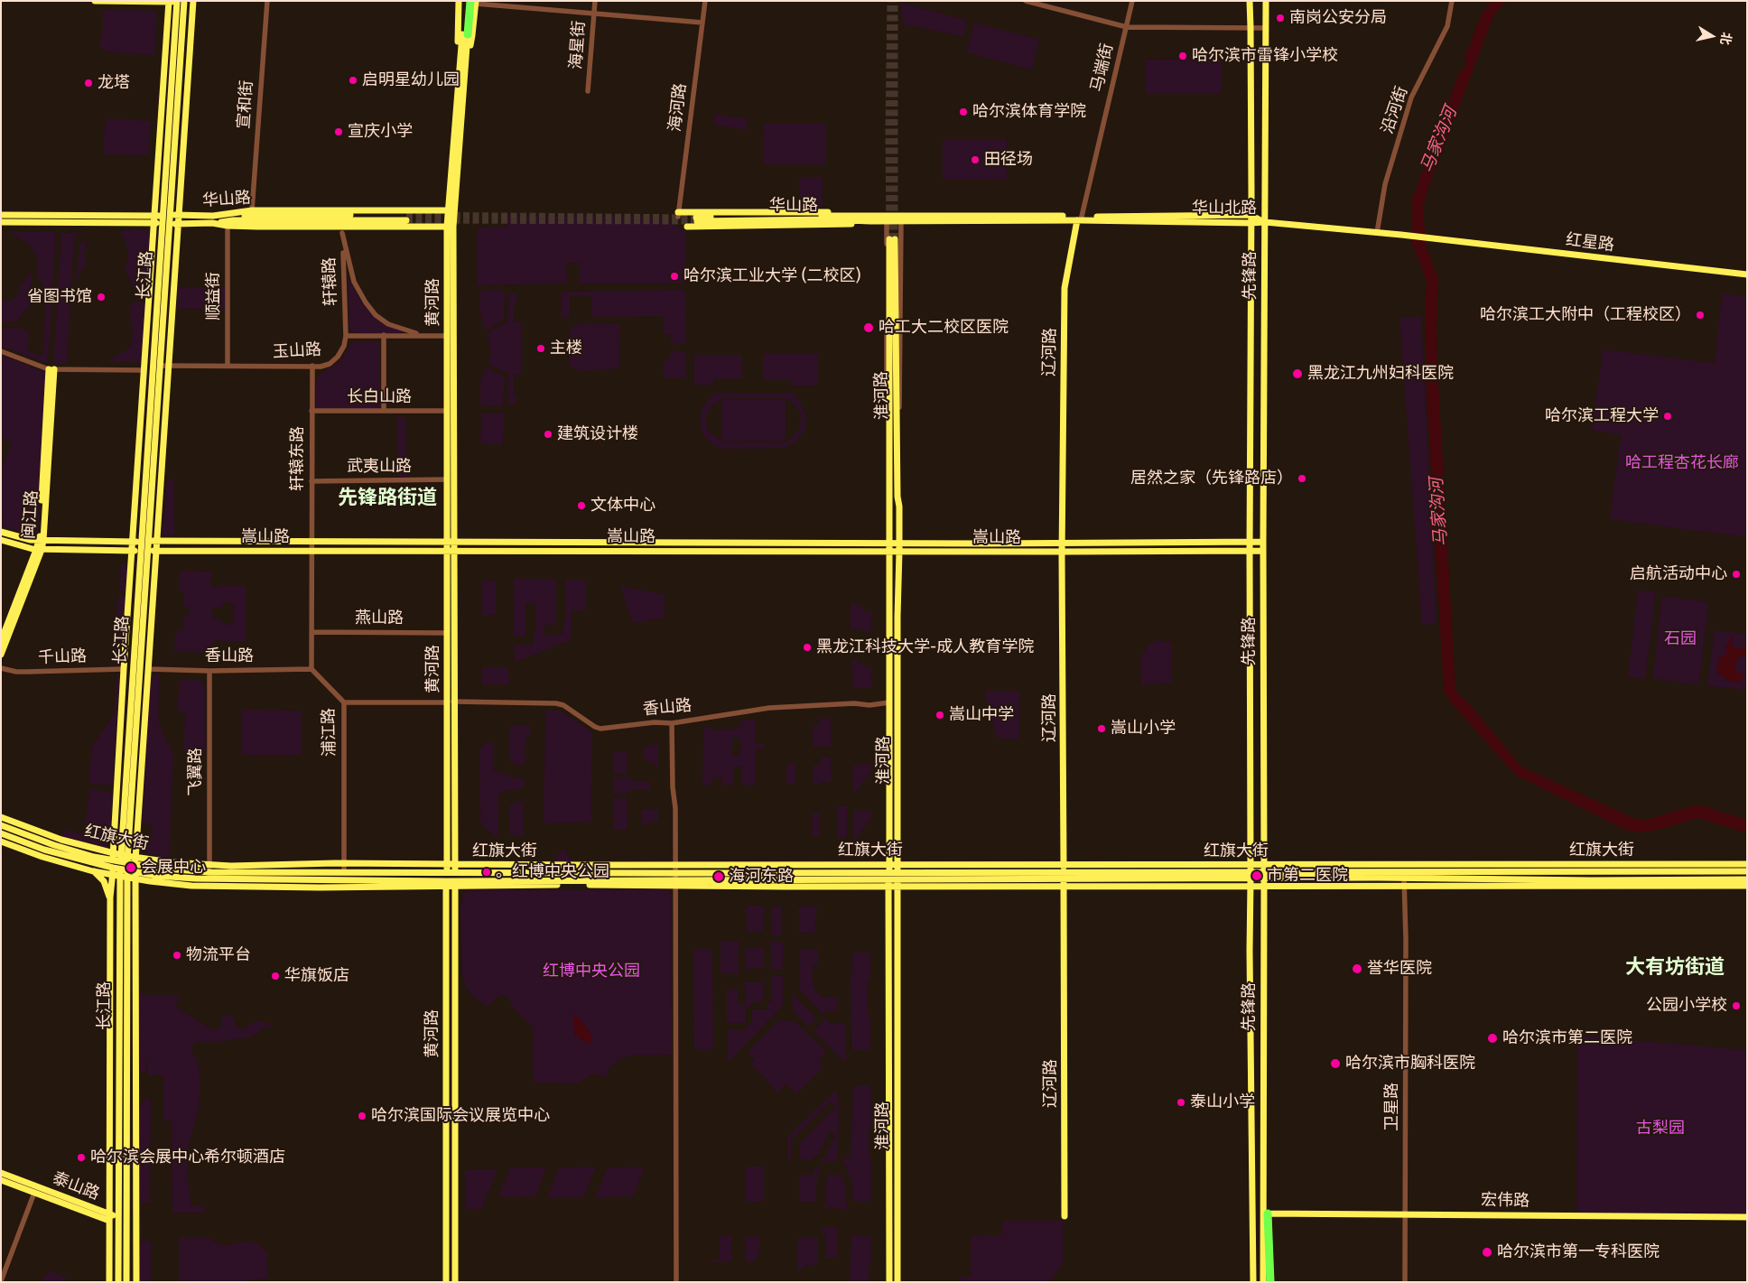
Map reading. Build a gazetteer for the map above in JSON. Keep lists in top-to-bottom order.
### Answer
{
  "streets": {
    "main road": [
      "华山路",
      "华山北路",
      "红星路",
      "长江路",
      "先锋路",
      "黄河路",
      "辽河路",
      "淮河路",
      "闽江路",
      "嵩山路",
      "红旗大街",
      "泰山路",
      "宏伟路"
    ],
    "street": [
      "海星街",
      "马端街",
      "宣和街",
      "海河路",
      "沿河街",
      "轩辕路",
      "顺益街",
      "玉山路",
      "长白山路",
      "轩辕东路",
      "武夷山路",
      "燕山路",
      "香山路",
      "千山路",
      "浦江路",
      "飞翼路",
      "卫星路"
    ]
  },
  "crossings": [
    ["马端街", "华山北路"],
    ["马端街", "辽河路"],
    ["宣和街", "华山路"],
    ["海河路", "华山路"],
    ["沿河街", "红星路"],
    ["华山路", "华山北路"],
    ["华山路", "长江路"],
    ["华山路", "轩辕路"],
    ["华山路", "顺益街"],
    ["华山路", "黄河路"],
    ["华山北路", "红星路"],
    ["华山北路", "先锋路"],
    ["华山北路", "辽河路"],
    ["红星路", "先锋路"],
    ["长江路", "玉山路"],
    ["长江路", "嵩山路"],
    ["长江路", "红旗大街"],
    ["长江路", "泰山路"],
    ["先锋路", "嵩山路"],
    ["先锋路", "红旗大街"],
    ["先锋路", "宏伟路"],
    ["轩辕路", "玉山路"],
    ["顺益街", "玉山路"],
    ["黄河路", "长白山路"],
    ["黄河路", "武夷山路"],
    ["黄河路", "嵩山路"],
    ["黄河路", "燕山路"],
    ["黄河路", "香山路"],
    ["黄河路", "红旗大街"],
    ["玉山路", "轩辕东路"],
    ["辽河路", "嵩山路"],
    ["辽河路", "红旗大街"],
    ["淮河路", "嵩山路"],
    ["淮河路", "香山路"],
    ["淮河路", "红旗大街"],
    ["长白山路", "轩辕东路"],
    ["轩辕东路", "武夷山路"],
    ["轩辕东路", "嵩山路"],
    ["闽江路", "嵩山路"],
    ["香山路", "浦江路"],
    ["香山路", "飞翼路"],
    ["浦江路", "红旗大街"],
    ["飞翼路", "红旗大街"],
    ["红旗大街", "卫星路"],
    ["卫星路", "宏伟路"]
  ],
  "districts": ["先锋路街道", "大有坊街道"],
  "water": ["马家沟河"],
  "parks": [
    "哈工程杏花长廊",
    "石园",
    "红博中央公园",
    "古梨园"
  ],
  "places": [
    "南岗公安分局",
    "哈尔滨市雷锋小学校",
    "启明星幼儿园",
    "龙塔",
    "哈尔滨体育学院",
    "宣庆小学",
    "田径场",
    "哈尔滨工业大学 (二校区)",
    "省图书馆",
    "哈尔滨工大附中（工程校区）",
    "哈工大二校区医院",
    "主楼",
    "黑龙江九州妇科医院",
    "哈尔滨工程大学",
    "建筑设计楼",
    "居然之家（先锋路店）",
    "文体中心",
    "启航活动中心",
    "黑龙江科技大学-成人教育学院",
    "嵩山中学",
    "嵩山小学",
    "会展中心",
    "。红博中央公园",
    "市第二医院",
    "海河东路",
    "物流平台",
    "誉华医院",
    "华旗饭店",
    "公园小学校",
    "哈尔滨市第二医院",
    "哈尔滨市胸科医院",
    "泰山小学",
    "哈尔滨国际会议展览中心",
    "哈尔滨会展中心希尔顿酒店",
    "哈尔滨市第一专科医院"
  ],
  "north": "right"
}
